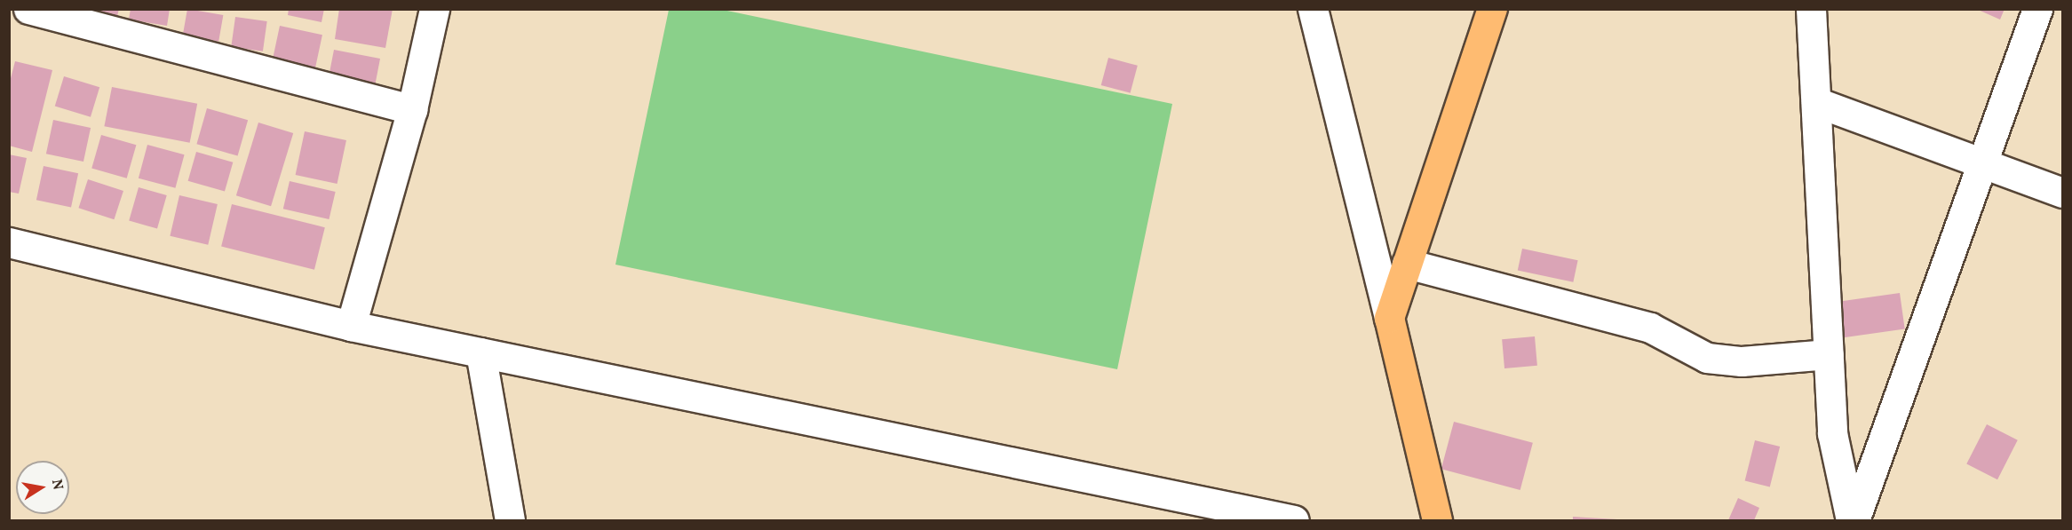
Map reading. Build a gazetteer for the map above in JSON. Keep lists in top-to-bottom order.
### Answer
{
  "north": "right"
}
